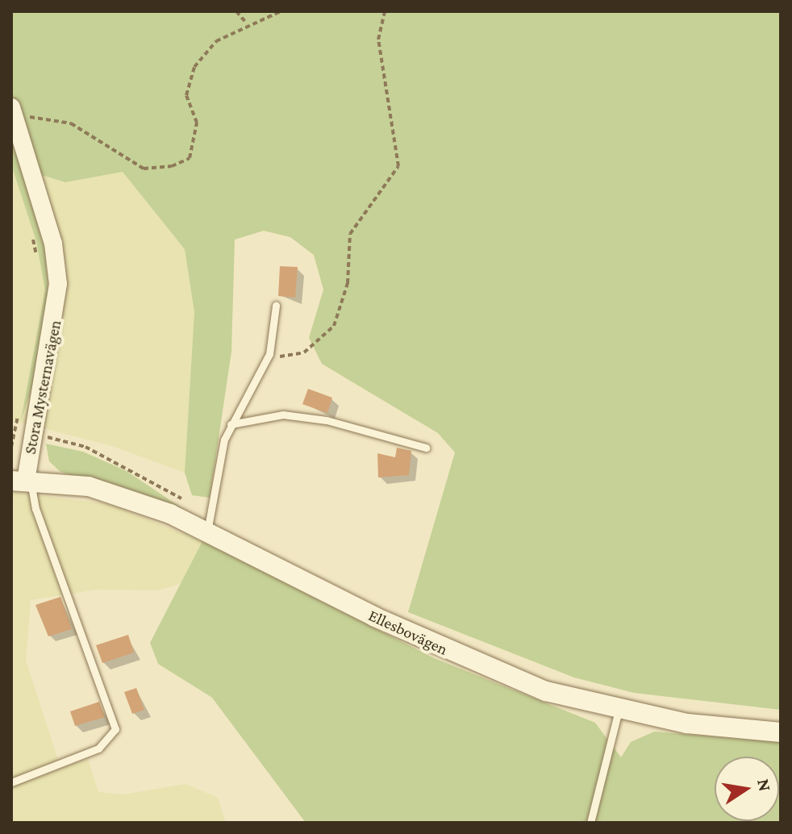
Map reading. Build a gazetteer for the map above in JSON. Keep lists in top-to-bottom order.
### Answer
{
  "streets": {
    "main road": ["Ellesbovägen"],
    "street": ["Stora Mysternavägen"]
  },
  "crossings": [
    ["Stora Mysternavägen", "Ellesbovägen"]
  ],
  "north": "right"
}
